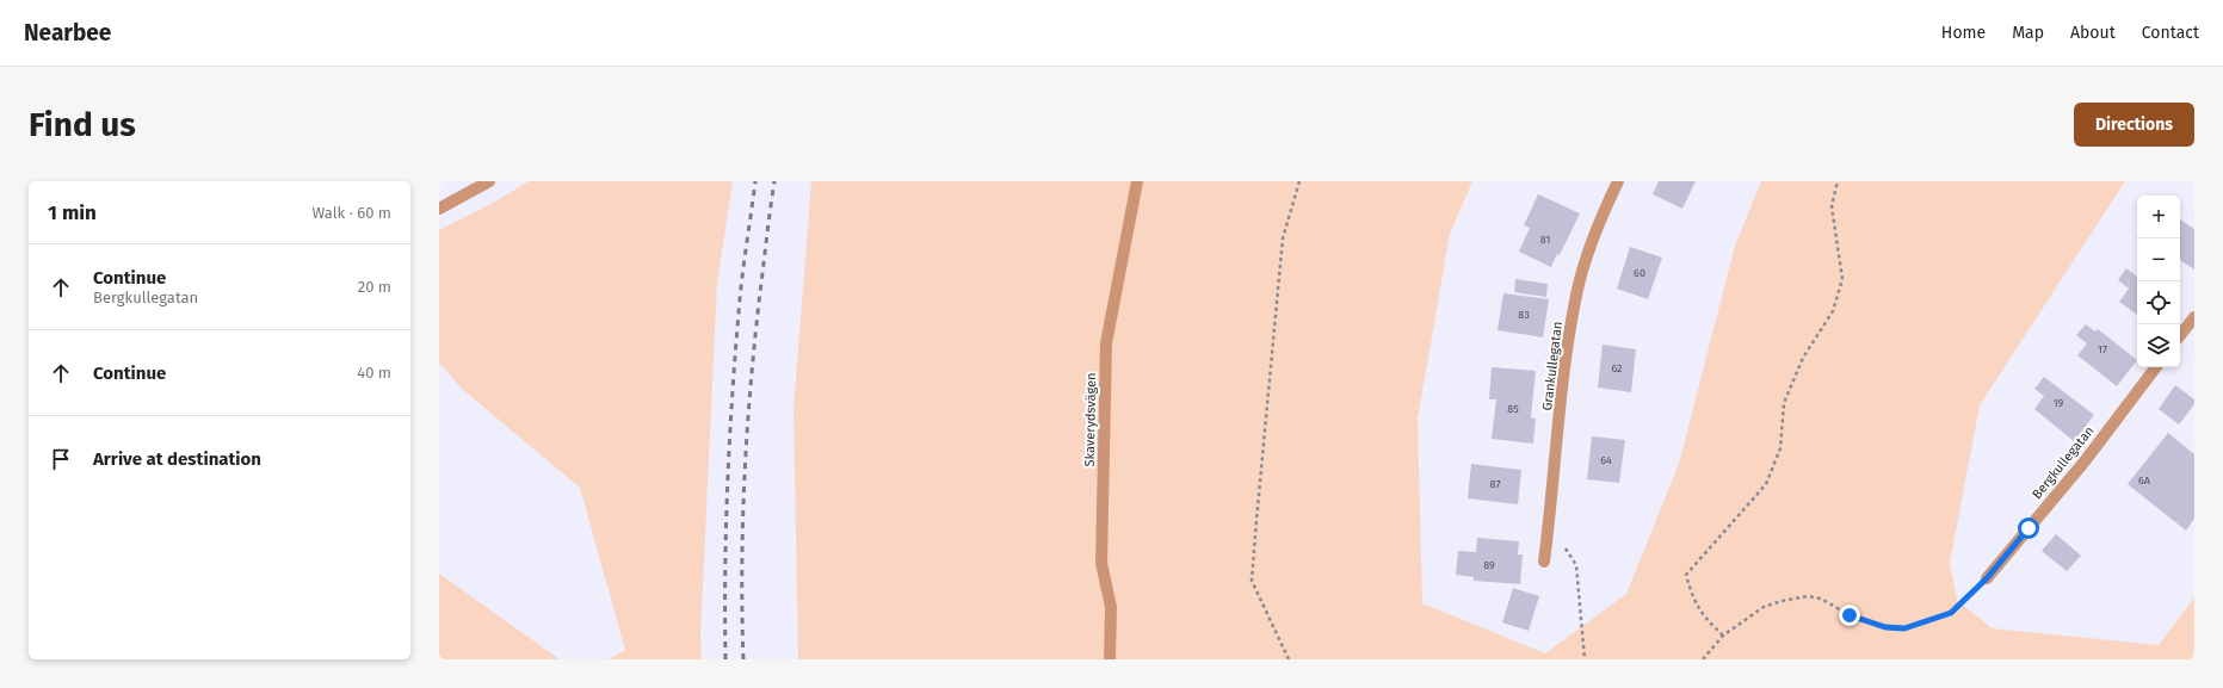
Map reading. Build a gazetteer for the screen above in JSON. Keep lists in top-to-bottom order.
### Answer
{
  "streets": {
    "street": ["Grankullegatan", "Skaverydsvägen", "Bergkullegatan"]
  },
  "house_numbers": [
    "81",
    "60",
    "83",
    "17",
    "62",
    "19",
    "85",
    "64",
    "6A",
    "87",
    "89"
  ],
  "page": {
    "header": "Nearbee",
    "nav": [
      "Home",
      "Map",
      "About",
      "Contact"
    ],
    "buttons": "Directions",
    "title": "Find us",
    "heading": ["1 min", "Walk · 60 m"],
    "map_buttons": ["+", "−"],
    "list": [
      ["Continue", "Bergkullegatan", "20 m"],
      ["Continue", "40 m"],
      "Arrive at destination"
    ]
  }
}
